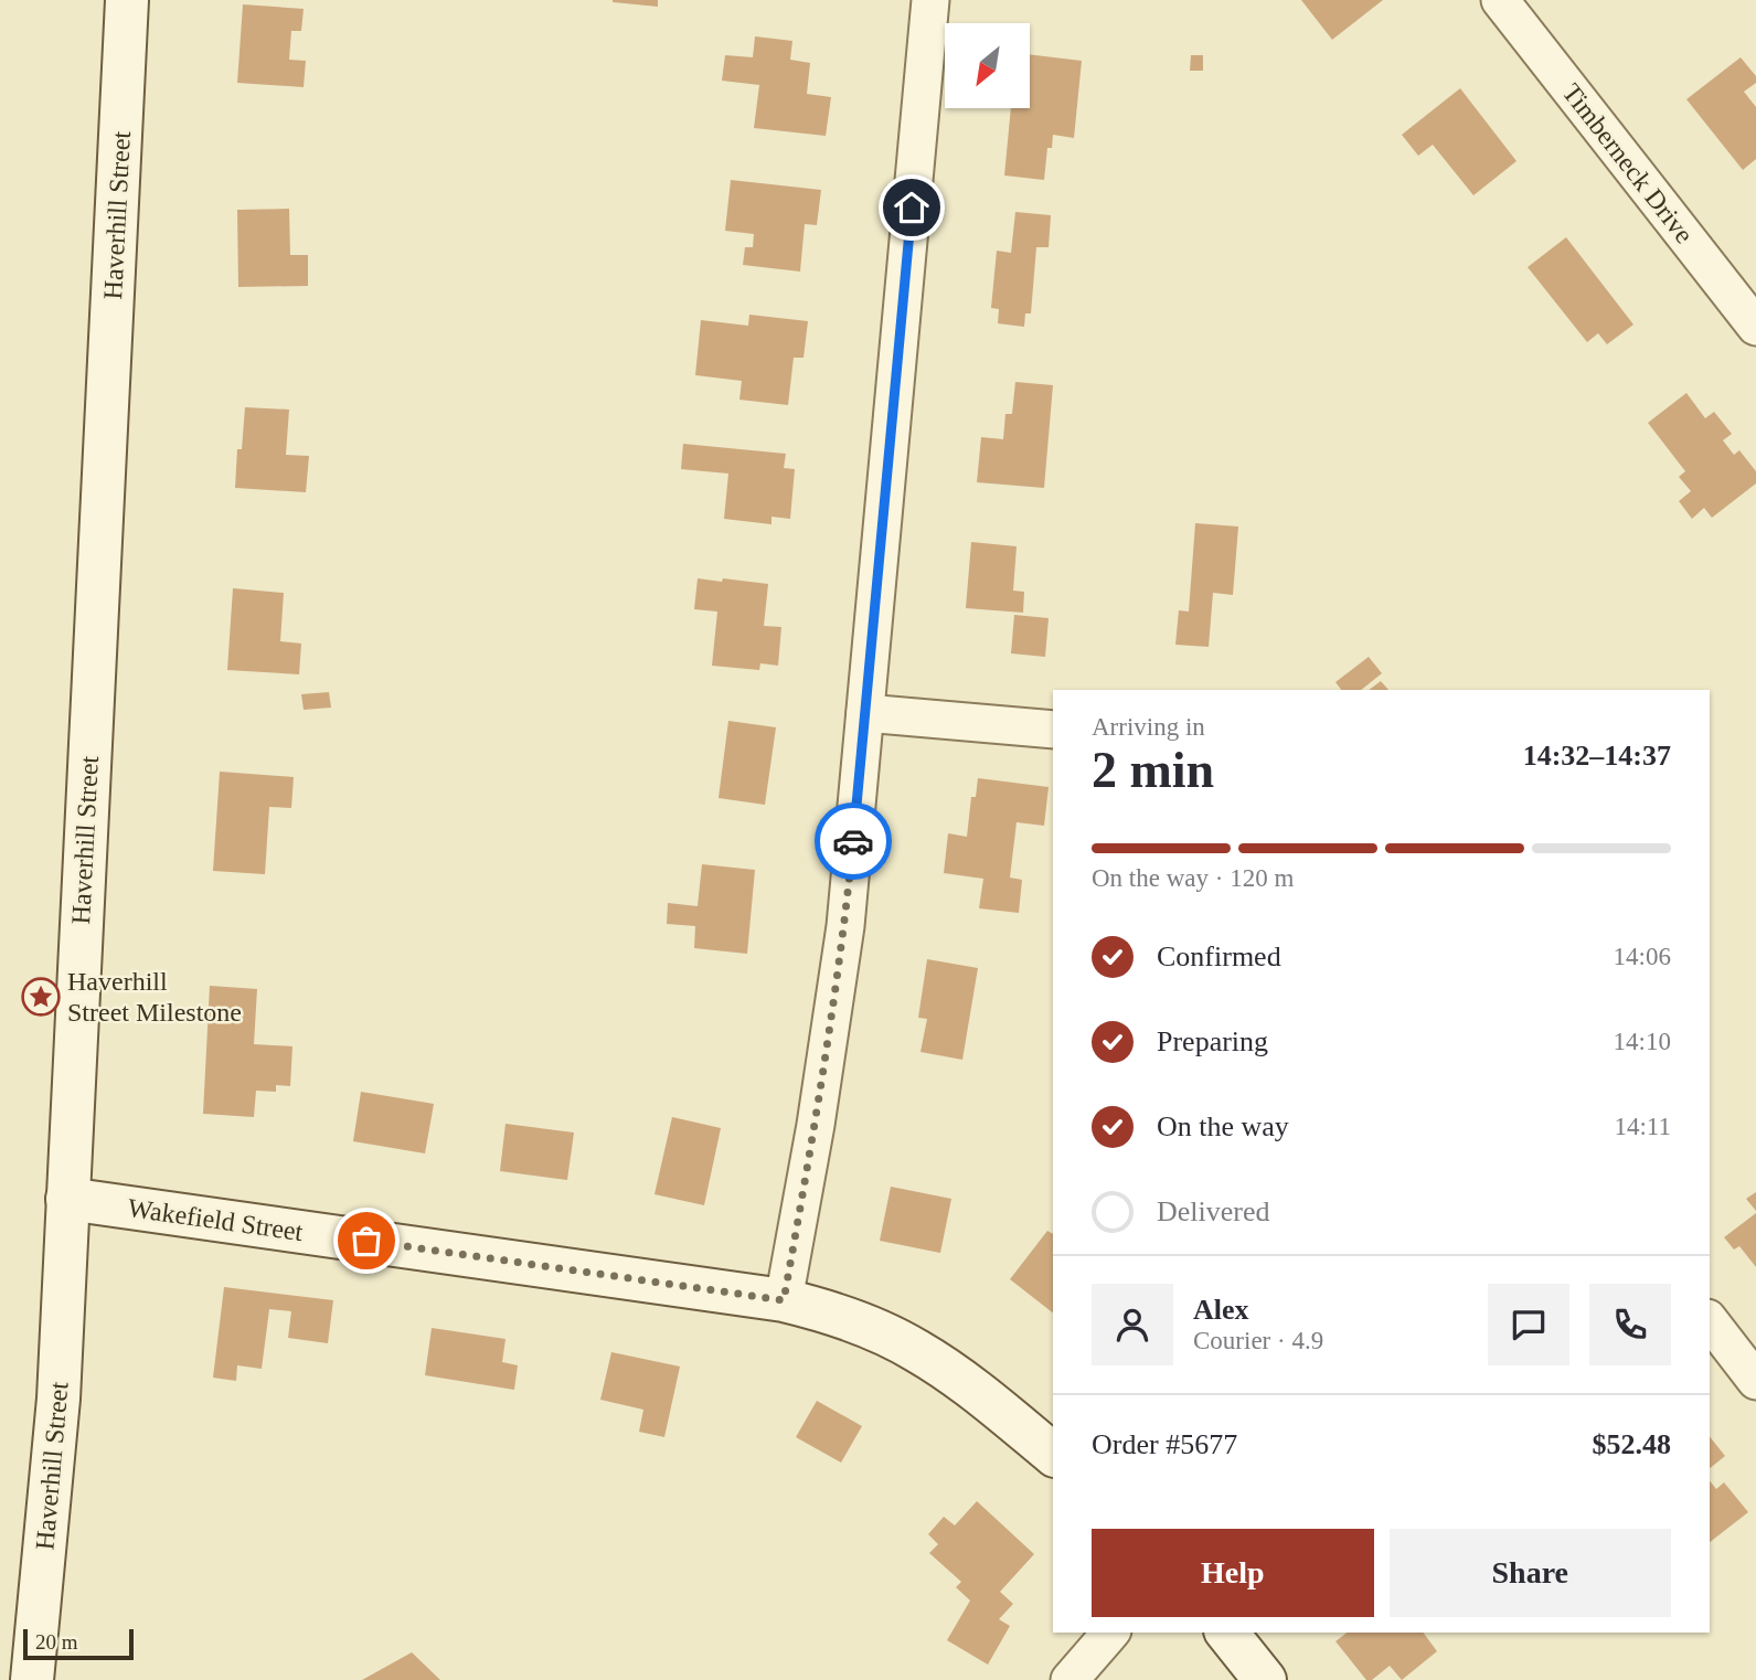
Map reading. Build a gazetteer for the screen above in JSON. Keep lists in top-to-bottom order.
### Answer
{
  "streets": {
    "street": ["Timberneck Drive", "Haverhill Street", "Wakefield Street"]
  },
  "crossings": [
    ["Haverhill Street", "Wakefield Street"]
  ],
  "places": {
    "place": ["Haverhill Street Milestone"]
  },
  "scale_bar": "20 m",
  "north": "bottom left",
  "page": {
    "heading": ["2 min", "Arriving in", "14:32–14:37"],
    "panel": [
      "Alex",
      "Courier · 4.9",
      "Order #5677",
      "$52.48"
    ],
    "bar": "On the way · 120 m",
    "list": [
      ["Confirmed", "14:06"],
      ["Preparing", "14:10"],
      ["On the way", "14:11"],
      "Delivered"
    ],
    "buttons": ["Help", "Share"],
    "scale": "20 m"
  }
}
